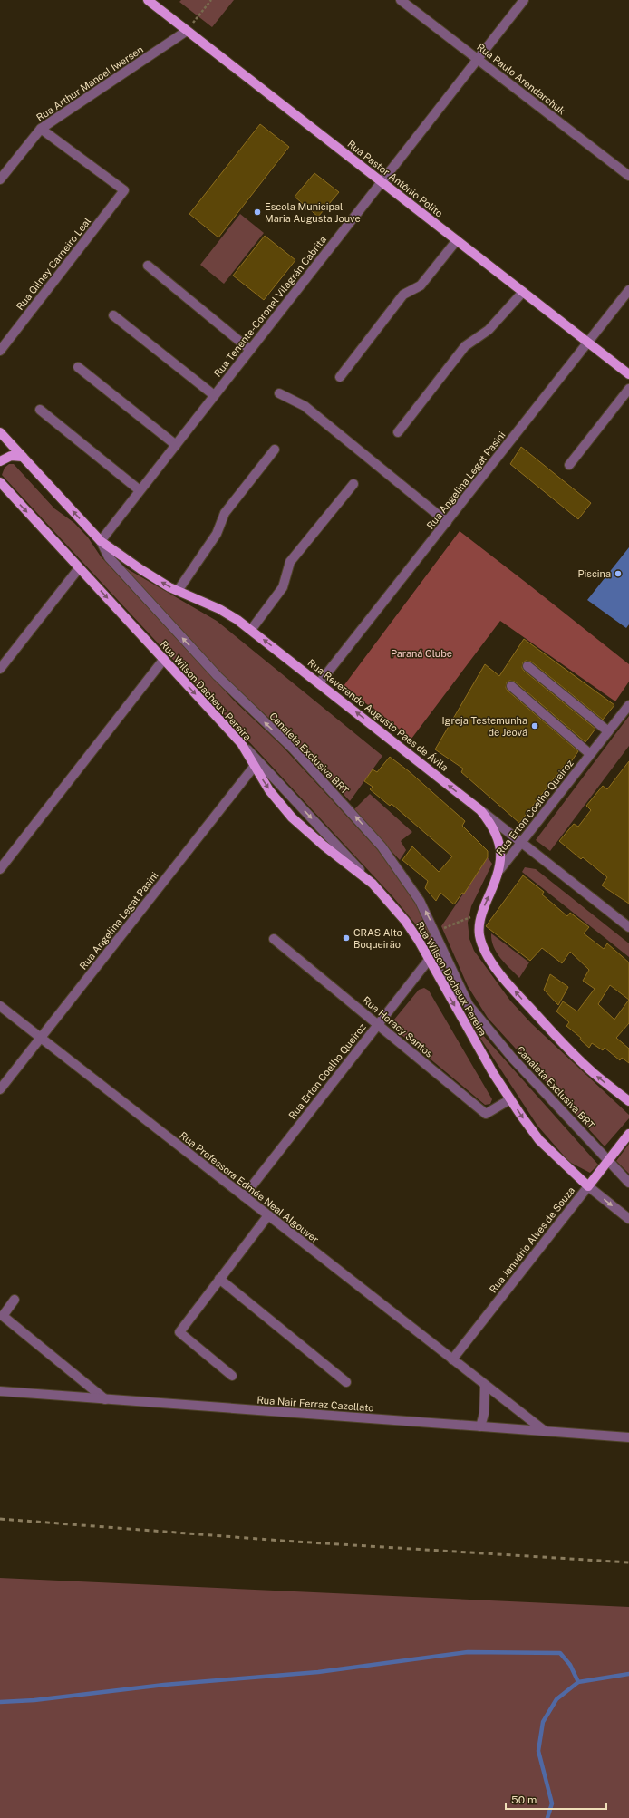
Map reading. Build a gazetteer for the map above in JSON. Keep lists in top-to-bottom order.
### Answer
{
  "streets": {
    "main road": [
      "Rua Pastor Antônio Polito",
      "Rua Wilson Dacheux Pereira",
      "Rua Reverendo Augusto Paes de Ávila",
      "Rua Erton Coelho Queiroz",
      "Rua Januário Alves de Souza"
    ],
    "street": [
      "Rua Paulo Arendarchuk",
      "Rua Arthur Manoel Iwersen",
      "Rua Gilney Carneiro Leal",
      "Rua Tenente-Coronel Vilagrán Cabrita",
      "Rua Angelina Legat Pasini",
      "Canaleta Exclusiva BRT",
      "Rua Horacy Santos",
      "Rua Professora Edmée Neal Algouver",
      "Rua Nair Ferraz Cazellato"
    ]
  },
  "crossings": [
    ["Rua Paulo Arendarchuk", "Rua Tenente-Coronel Vilagrán Cabrita"],
    ["Rua Arthur Manoel Iwersen", "Rua Pastor Antônio Polito"],
    ["Rua Arthur Manoel Iwersen", "Rua Gilney Carneiro Leal"],
    ["Rua Pastor Antônio Polito", "Rua Tenente-Coronel Vilagrán Cabrita"],
    ["Rua Pastor Antônio Polito", "Rua Angelina Legat Pasini"],
    ["Rua Tenente-Coronel Vilagrán Cabrita", "Rua Reverendo Augusto Paes de Ávila"],
    ["Rua Tenente-Coronel Vilagrán Cabrita", "Canaleta Exclusiva BRT"],
    ["Rua Angelina Legat Pasini", "Rua Wilson Dacheux Pereira"],
    ["Rua Angelina Legat Pasini", "Rua Reverendo Augusto Paes de Ávila"],
    ["Rua Angelina Legat Pasini", "Rua Professora Edmée Neal Algouver"],
    ["Rua Wilson Dacheux Pereira", "Canaleta Exclusiva BRT"],
    ["Rua Wilson Dacheux Pereira", "Rua Erton Coelho Queiroz"],
    ["Rua Wilson Dacheux Pereira", "Rua Horacy Santos"],
    ["Rua Wilson Dacheux Pereira", "Rua Januário Alves de Souza"],
    ["Rua Reverendo Augusto Paes de Ávila", "Canaleta Exclusiva BRT"],
    ["Rua Reverendo Augusto Paes de Ávila", "Rua Erton Coelho Queiroz"],
    ["Canaleta Exclusiva BRT", "Rua Erton Coelho Queiroz"],
    ["Canaleta Exclusiva BRT", "Rua Januário Alves de Souza"],
    ["Rua Erton Coelho Queiroz", "Rua Horacy Santos"],
    ["Rua Erton Coelho Queiroz", "Rua Professora Edmée Neal Algouver"],
    ["Rua Professora Edmée Neal Algouver", "Rua Januário Alves de Souza"],
    ["Rua Professora Edmée Neal Algouver", "Rua Nair Ferraz Cazellato"]
  ],
  "one_way": ["Rua Wilson Dacheux Pereira", "Rua Reverendo Augusto Paes de Ávila"],
  "parks": ["Paraná Clube"],
  "places": [
    "Escola Municipal Maria Augusta Jouve",
    "Piscina",
    "Igreja Testemunha de Jeová",
    "CRAS Alto Boqueirão"
  ],
  "scale_bar": "50 m"
}
